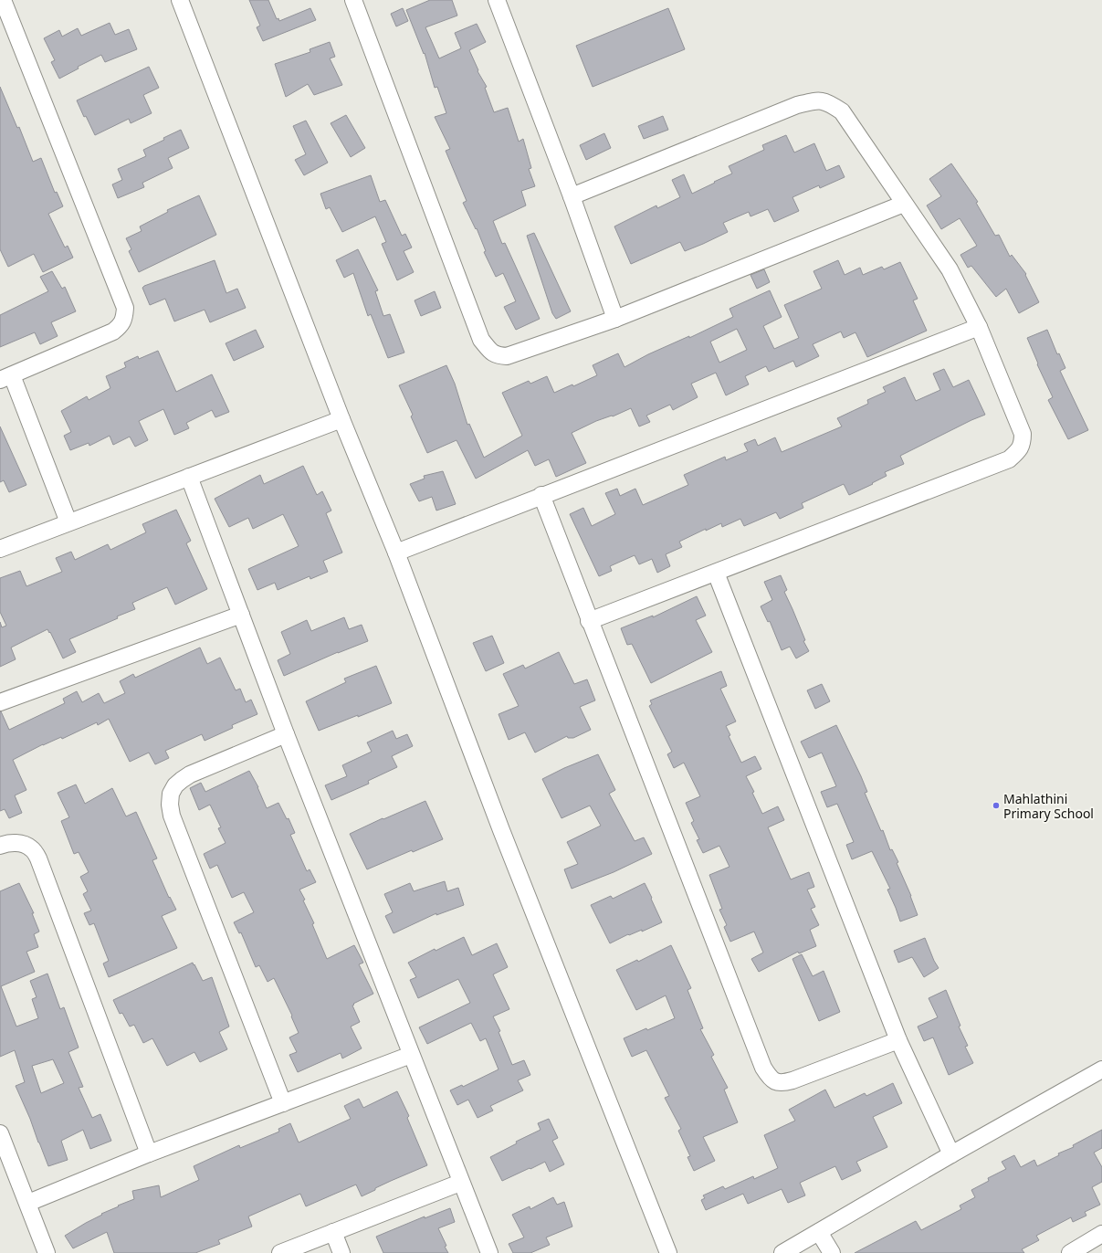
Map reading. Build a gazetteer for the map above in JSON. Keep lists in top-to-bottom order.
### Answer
{
  "places": ["Mahlathini Primary School"]
}
